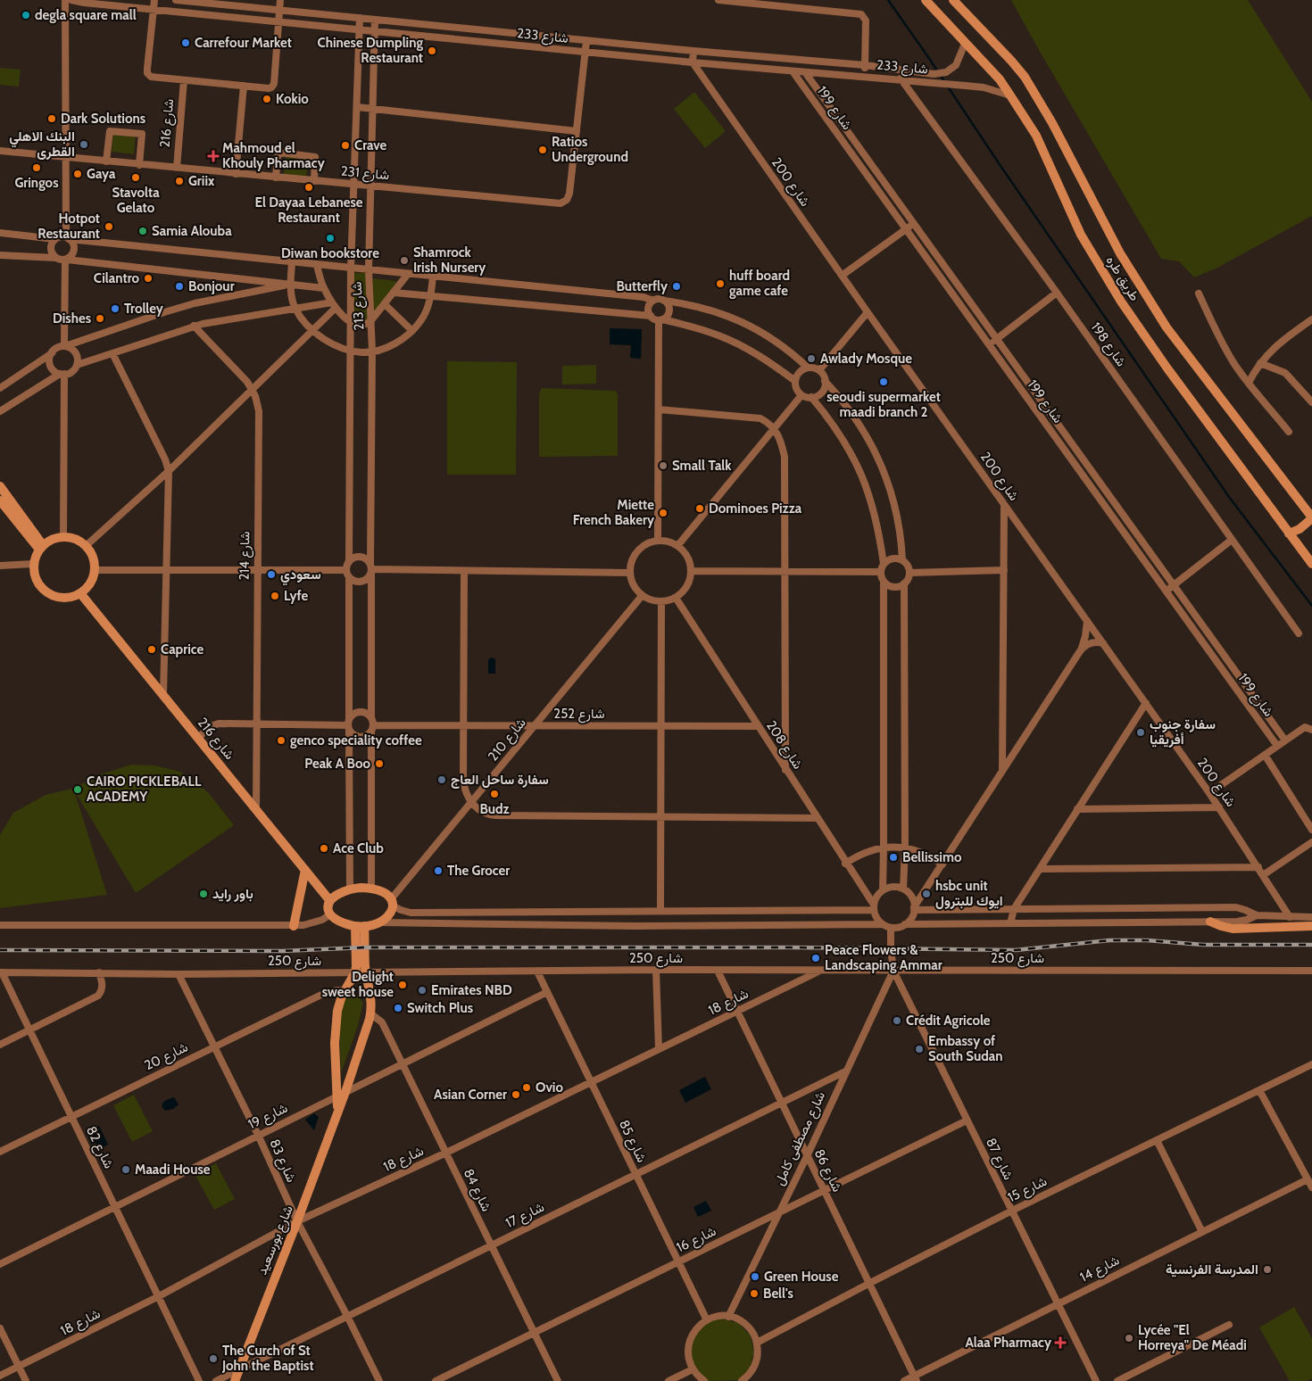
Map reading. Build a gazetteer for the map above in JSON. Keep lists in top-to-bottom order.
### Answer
{
  "streets": {
    "main road": ["شارع 216", "طريق طره", "شارع بورسعيد"],
    "street": [
      "شارع 233",
      "شارع 199",
      "شارع 231",
      "شارع 200",
      "شارع 213",
      "شارع 198",
      "شارع 214",
      "شارع 252",
      "شارع 210",
      "شارع 208",
      "شارع 250",
      "شارع 18",
      "شارع 20",
      "شارع 19",
      "شارع مصطفى كامل",
      "شارع 85",
      "شارع 82",
      "شارع 87",
      "شارع 83",
      "شارع 86",
      "شارع 15",
      "شارع 84",
      "شارع 17",
      "شارع 16",
      "شارع 14"
    ]
  },
  "crossings": [
    ["شارع 233", "شارع 199"],
    ["شارع 233", "شارع 231"],
    ["شارع 233", "شارع 200"],
    ["شارع 233", "طريق طره"],
    ["شارع 233", "شارع 213"],
    ["شارع 233", "شارع 198"],
    ["شارع 216", "شارع 231"],
    ["شارع 216", "شارع 214"],
    ["شارع 216", "شارع 210"],
    ["شارع 216", "شارع بورسعيد"],
    ["شارع 231", "شارع 213"],
    ["شارع 213", "شارع 252"],
    ["شارع 252", "شارع 210"],
    ["شارع 252", "شارع 208"],
    ["شارع 210", "شارع 208"],
    ["شارع 210", "شارع بورسعيد"],
    ["شارع 250", "شارع 18"],
    ["شارع 250", "شارع مصطفى كامل"],
    ["شارع 250", "شارع 85"],
    ["شارع 250", "شارع 82"],
    ["شارع 250", "شارع 87"],
    ["شارع 250", "شارع 83"],
    ["شارع 250", "شارع 86"],
    ["شارع 250", "شارع بورسعيد"],
    ["شارع 18", "شارع 85"],
    ["شارع 18", "شارع 82"],
    ["شارع 18", "شارع 83"],
    ["شارع 18", "شارع 86"],
    ["شارع 18", "شارع 84"],
    ["شارع 18", "شارع بورسعيد"],
    ["شارع 20", "شارع 82"],
    ["شارع 20", "شارع 83"],
    ["شارع 20", "شارع بورسعيد"],
    ["شارع 19", "شارع 85"],
    ["شارع 19", "شارع 82"],
    ["شارع 19", "شارع 83"],
    ["شارع 19", "شارع 84"],
    ["شارع 19", "شارع بورسعيد"],
    ["شارع مصطفى كامل", "شارع 87"],
    ["شارع مصطفى كامل", "شارع 86"],
    ["شارع مصطفى كامل", "شارع 17"],
    ["شارع مصطفى كامل", "شارع 16"],
    ["شارع 85", "شارع 17"],
    ["شارع 85", "شارع 16"],
    ["شارع 87", "شارع 15"],
    ["شارع 87", "شارع 16"],
    ["شارع 87", "شارع 14"],
    ["شارع 83", "شارع 17"],
    ["شارع 83", "شارع بورسعيد"],
    ["شارع 86", "شارع 15"],
    ["شارع 86", "شارع 17"],
    ["شارع 86", "شارع 16"],
    ["شارع 86", "شارع 14"],
    ["شارع 84", "شارع 17"],
    ["شارع 84", "شارع 16"],
    ["شارع 84", "شارع بورسعيد"],
    ["شارع 17", "شارع بورسعيد"]
  ],
  "places": {
    "other": [
      "degla square mall",
      "Carrefour Market",
      "Chinese Dumpling Restaurant",
      "Kokio",
      "Dark Solutions",
      "البنك الاهلي القطرى",
      "Crave",
      "Ratios Underground",
      "Gringos",
      "Gaya",
      "Stavolta Gelato",
      "Griix",
      "El Dayaa Lebanese Restaurant",
      "Hotpot Restaurant",
      "Samia Alouba",
      "Diwan bookstore",
      "Shamrock Irish Nursery",
      "Cilantro",
      "huff board game cafe",
      "Bonjour",
      "Butterfly",
      "Trolley",
      "Dishes",
      "Awlady Mosque",
      "seoudi supermarket maadi branch 2",
      "Small Talk",
      "Dominoes Pizza",
      "Miette French Bakery",
      "سعودي",
      "Lyfe",
      "Caprice",
      "سفارة جنوب أفريقيا",
      "genco speciality coffee",
      "Peak A Boo",
      "سفارة ساحل العاج",
      "CAIRO PICKLEBALL ACADEMY",
      "Budz",
      "Ace Club",
      "Bellissimo",
      "The Grocer",
      "باور رايد",
      "hsbc unit ايوك للبترول",
      "Peace Flowers & Landscaping Ammar",
      "Delight sweet house",
      "Emirates NBD",
      "Switch Plus",
      "Crédit Agricole",
      "Embassy of South Sudan",
      "Ovio",
      "Asian Corner",
      "Maadi House",
      "المدرسة الفرنسية",
      "Green House",
      "Bell's",
      "Lycée \"El Horreya\" De Méadi",
      "The Curch of St John the Baptist"
    ],
    "health": ["Mahmoud el Khouly Pharmacy", "Alaa Pharmacy"]
  }
}
